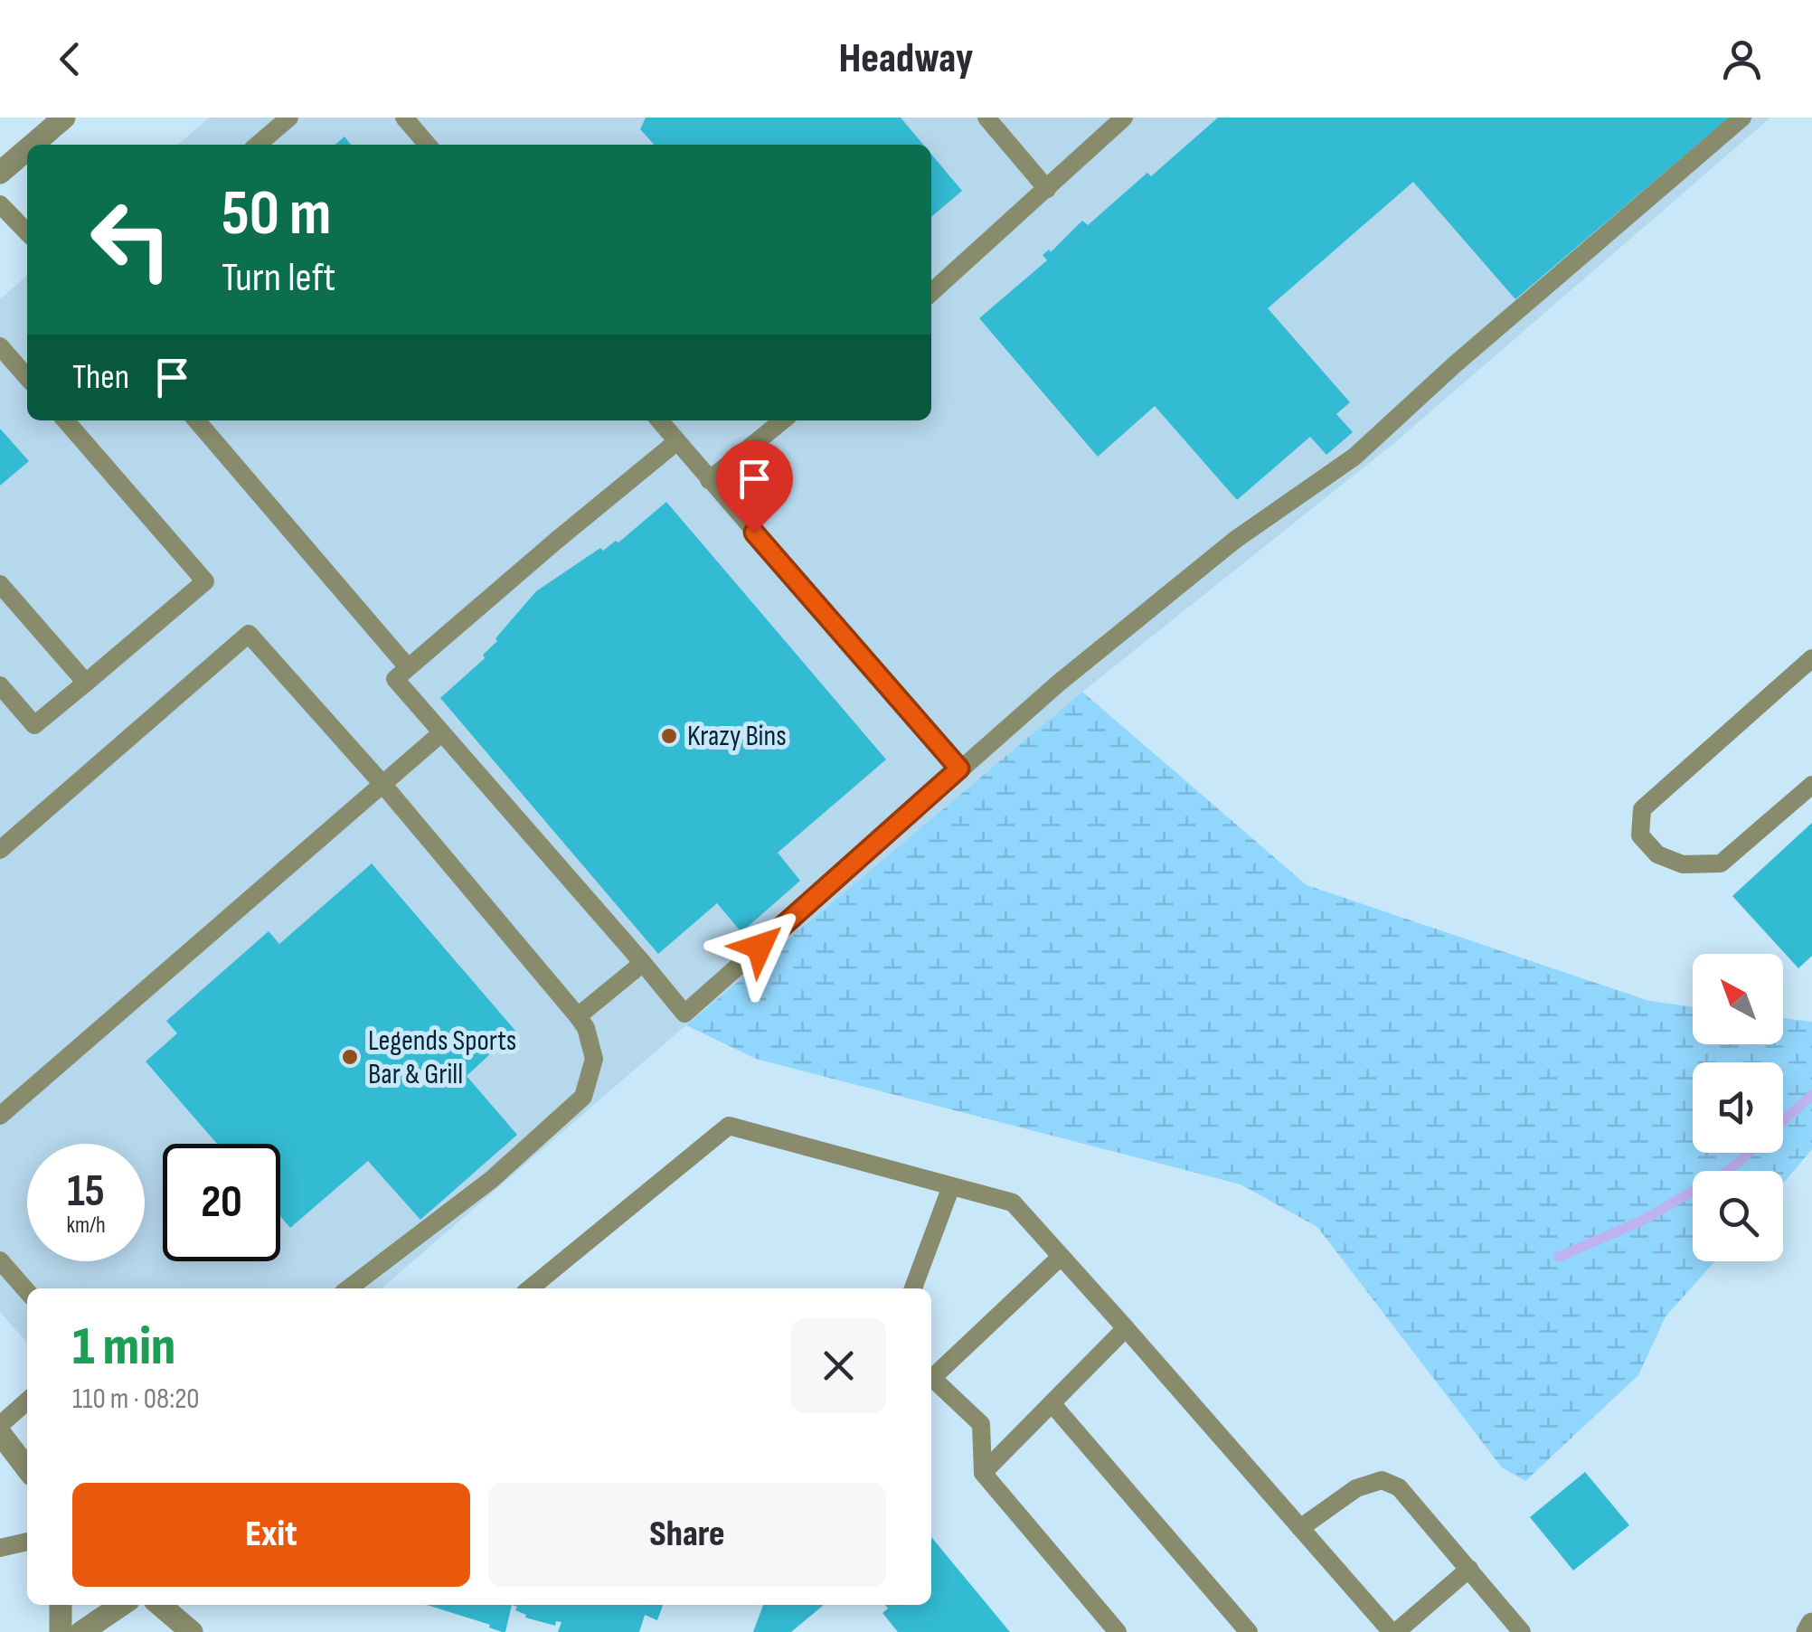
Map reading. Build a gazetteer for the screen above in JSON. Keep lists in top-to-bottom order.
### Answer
{
  "places": ["Krazy Bins", "Legends Sports Bar & Grill"],
  "north": "top left",
  "page": {
    "header": "Headway",
    "turn": ["50 m", "Turn left"],
    "then": "Then",
    "speed": "15 km/h",
    "limit": "20",
    "heading": ["1 min", "110 m · 08:20"],
    "buttons": ["Exit", "Share"]
  }
}
